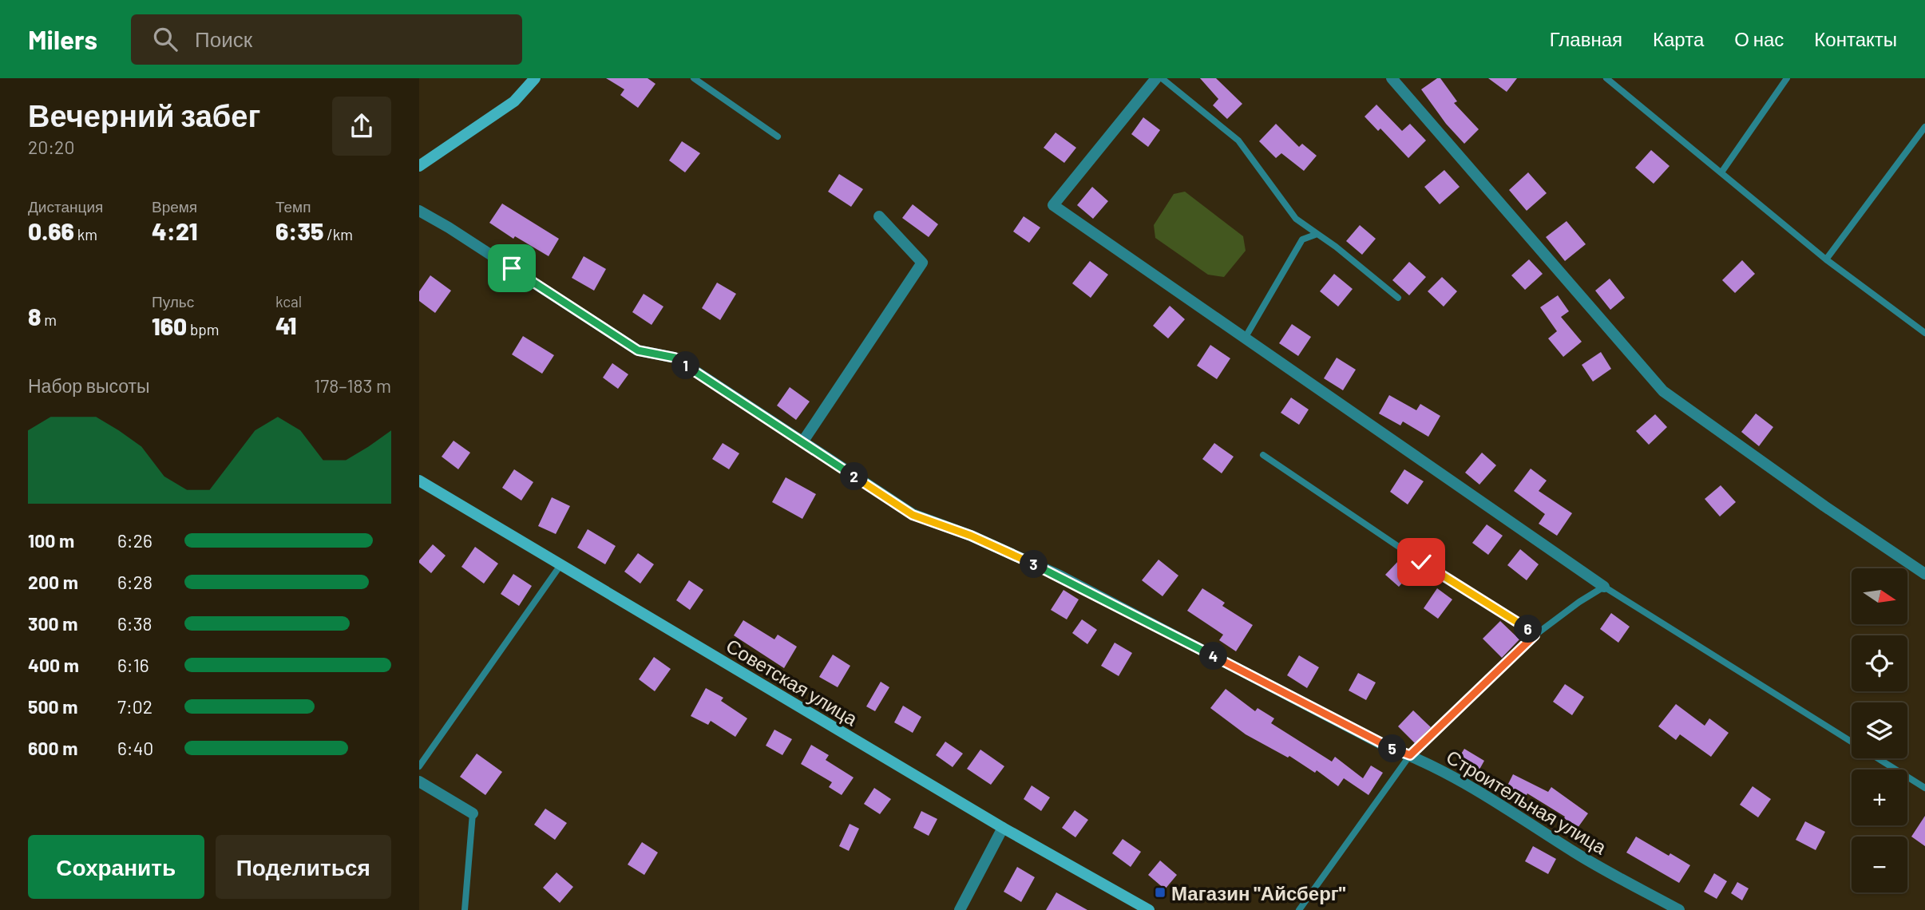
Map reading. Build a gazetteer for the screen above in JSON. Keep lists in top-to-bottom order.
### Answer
{
  "streets": {
    "main road": ["Советская улица"],
    "street": ["Строительная улица"]
  },
  "places": {
    "transit": ["Магазин \"Айсберг\""]
  },
  "north": "right",
  "page": {
    "header": "Milers",
    "search": "Поиск",
    "nav": [
      "Главная",
      "Карта",
      "О нас",
      "Контакты"
    ],
    "heading": ["Вечерний забег", "20:20"],
    "stats": [
      ["Дистанция", "0.66 km"],
      ["Время", "4:21"],
      ["Темп", "6:35 /km"],
      ["8 m"],
      ["Пульс", "160 bpm"],
      ["kcal", "41"]
    ],
    "pins": [
      "1",
      "2",
      "3",
      "6",
      "4",
      "5"
    ],
    "chart": ["Набор высоты", "178–183 m"],
    "list": [
      {
        "name": "100 m",
        "note": "6:26"
      },
      {
        "name": "200 m",
        "note": "6:28"
      },
      {
        "name": "300 m",
        "note": "6:38"
      },
      {
        "name": "400 m",
        "note": "6:16"
      },
      {
        "name": "500 m",
        "note": "7:02"
      },
      {
        "name": "600 m",
        "note": "6:40"
      }
    ],
    "map_buttons": ["+", "−"],
    "buttons": ["Сохранить", "Поделиться"]
  }
}
